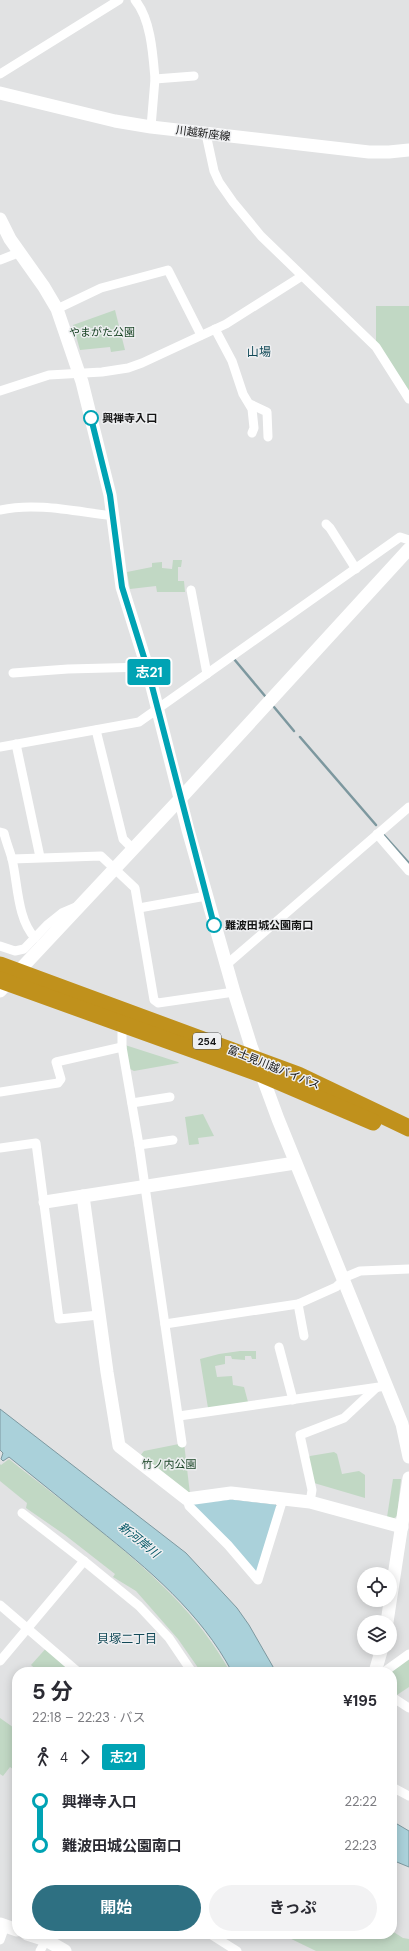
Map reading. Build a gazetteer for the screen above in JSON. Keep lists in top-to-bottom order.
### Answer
{
  "streets": {
    "highway": ["254", "富士見川越バイパス"],
    "street": ["川越新座線"]
  },
  "districts": ["山場", "貝塚二丁目"],
  "water": ["新河岸川"],
  "parks": ["やまがた公園", "竹ノ内公園"],
  "places": ["興禅寺入口", "難波田城公園南口"],
  "lines": ["bus line 志21"],
  "page": {
    "on_map": "志21",
    "heading": ["5 分", "22:18 – 22:23 · バス", "¥195"],
    "legs": ["4", "志21"],
    "list": [
      {
        "name": "興禅寺入口",
        "value": "22:22"
      },
      {
        "name": "難波田城公園南口",
        "value": "22:23"
      }
    ],
    "buttons": ["開始", "きっぷ"]
  }
}
